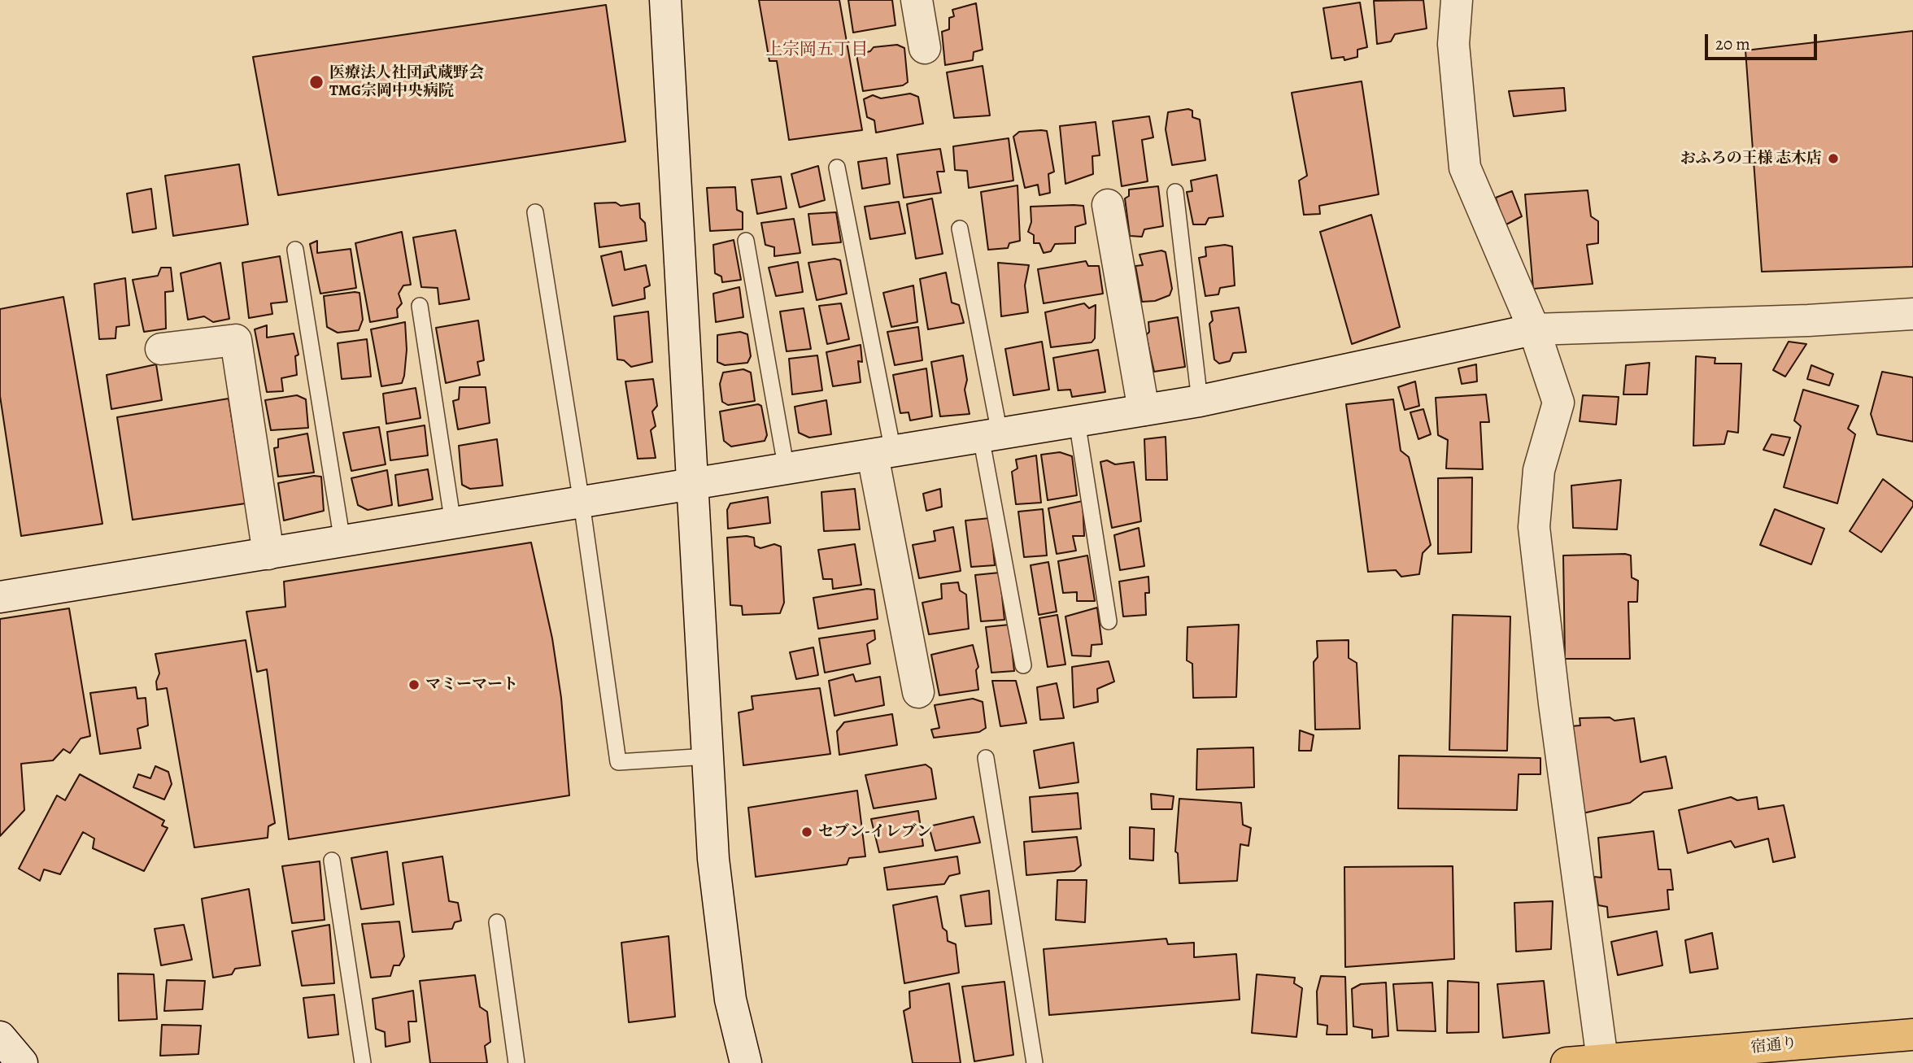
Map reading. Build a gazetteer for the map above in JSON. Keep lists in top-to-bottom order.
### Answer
{
  "streets": {
    "main road": ["宿通り"]
  },
  "districts": ["上宗岡五丁目"],
  "places": [
    "医療法人社団武蔵野会 TMG宗岡中央病院",
    "おふろの王様 志木店",
    "マミーマート",
    "セブン-イレブン"
  ],
  "scale_bar": "20 m"
}
